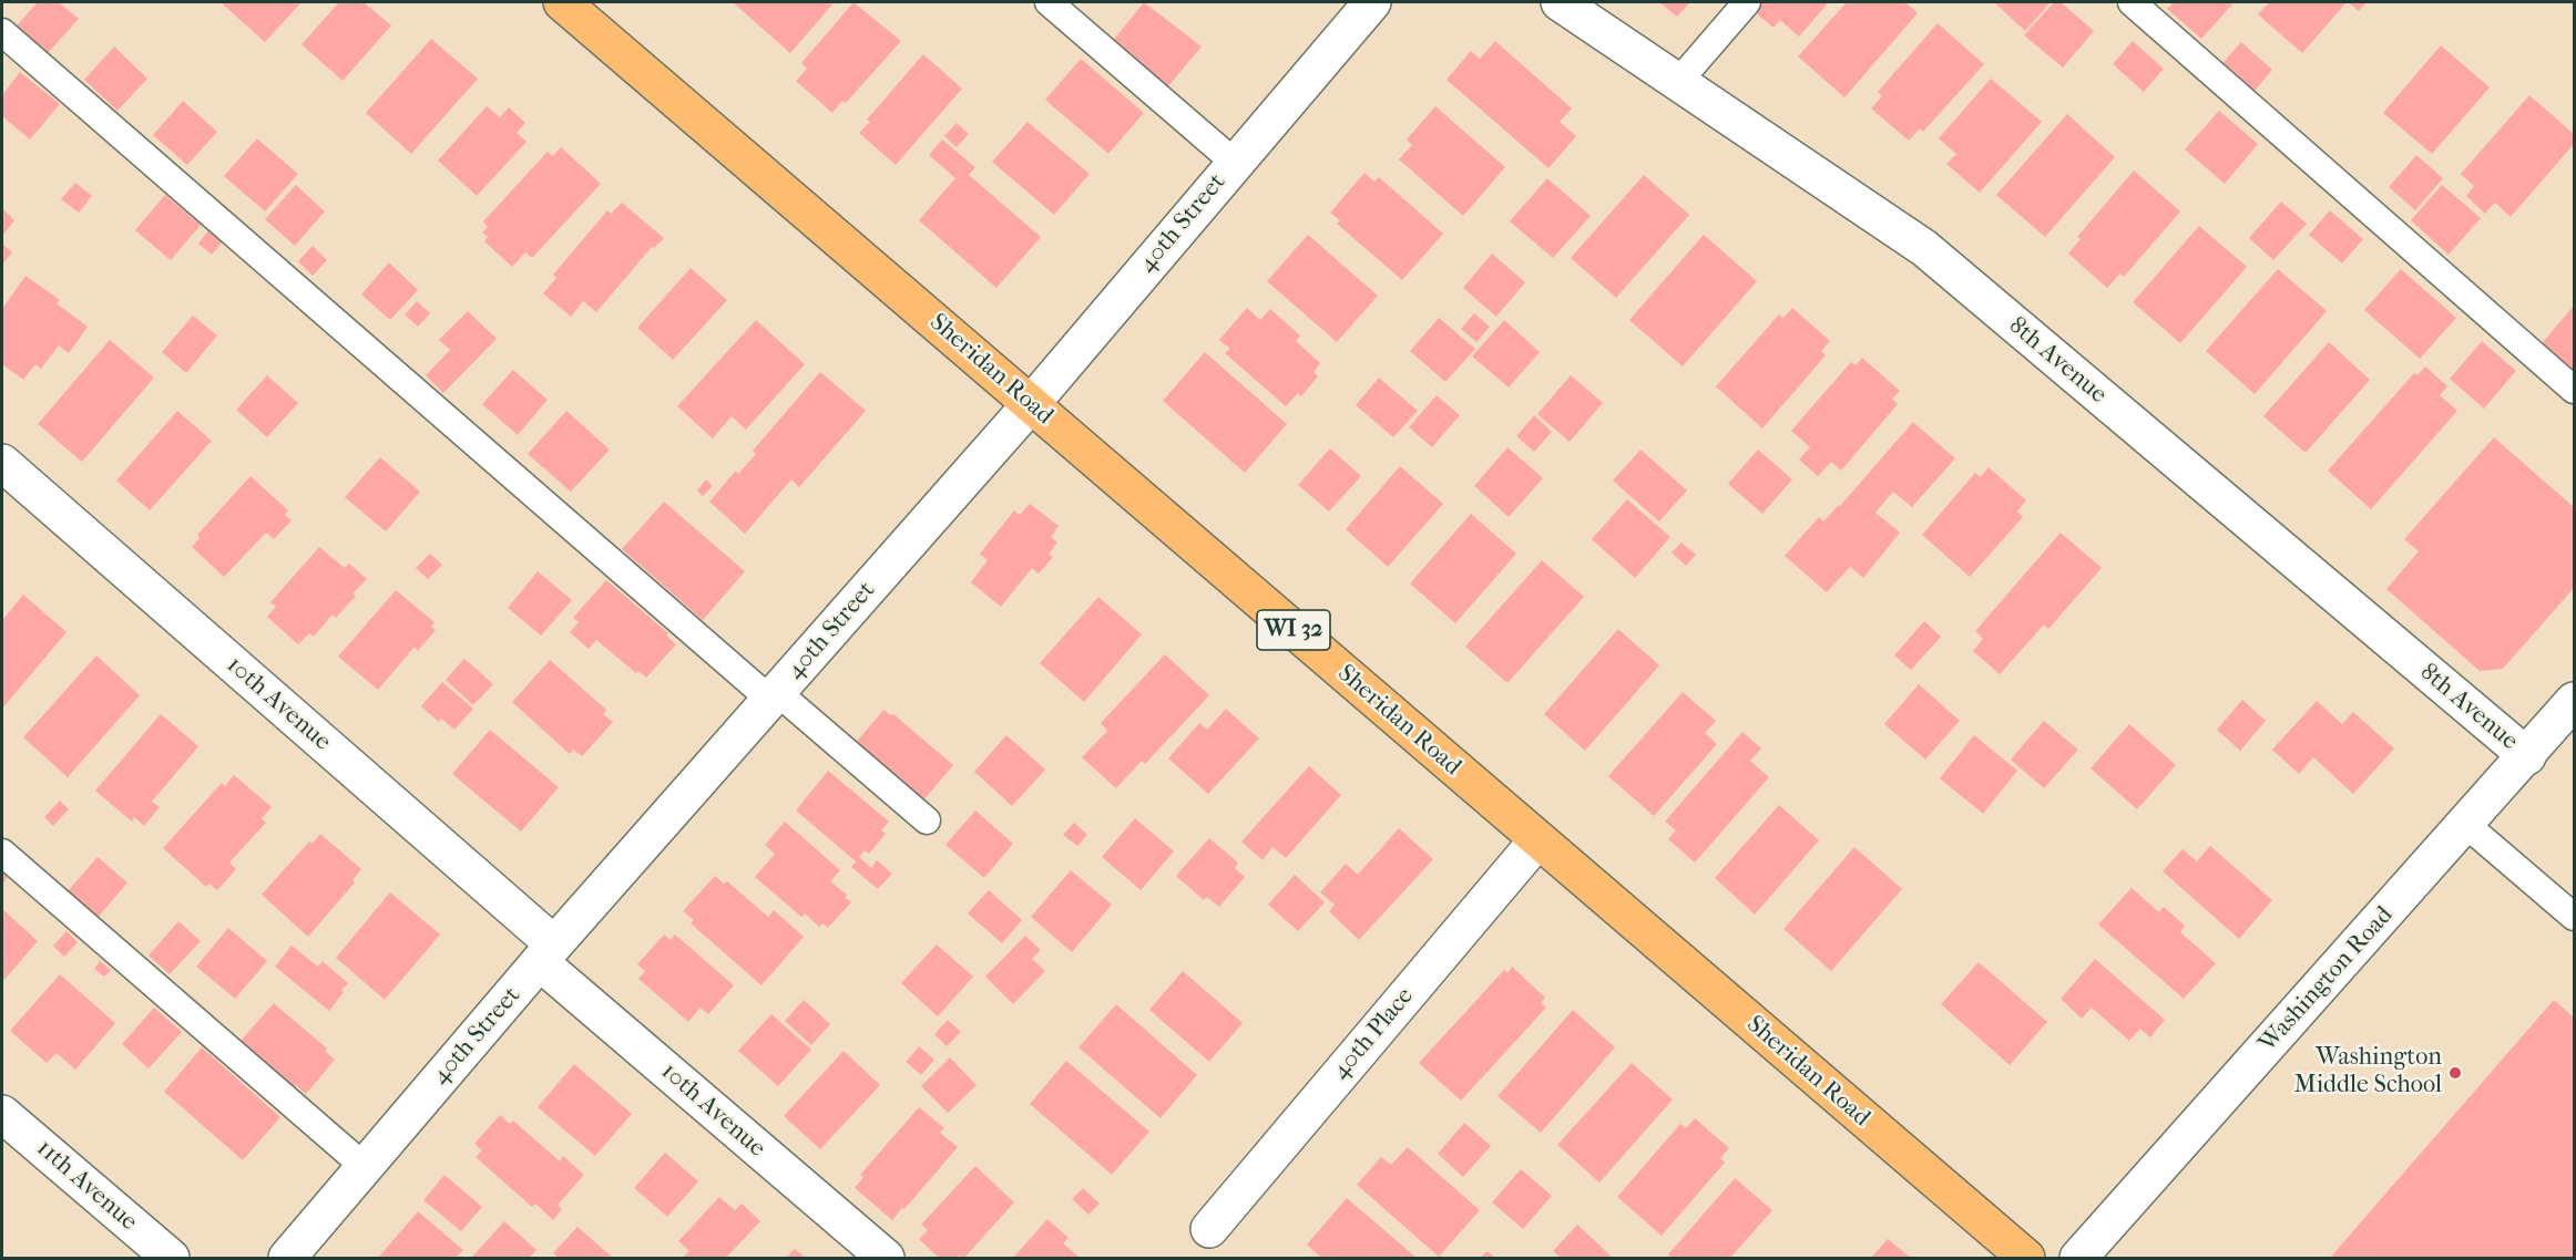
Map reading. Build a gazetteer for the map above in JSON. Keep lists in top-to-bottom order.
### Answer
{
  "streets": {
    "main road": ["Sheridan Road", "WI 32"],
    "street": [
      "40th Street",
      "8th Avenue",
      "10th Avenue",
      "Washington Road",
      "40th Place",
      "11th Avenue"
    ]
  },
  "crossings": [
    ["40th Street", "Sheridan Road"],
    ["40th Street", "10th Avenue"],
    ["8th Avenue", "Washington Road"],
    ["Sheridan Road", "40th Place"]
  ],
  "places": ["Washington Middle School"]
}
